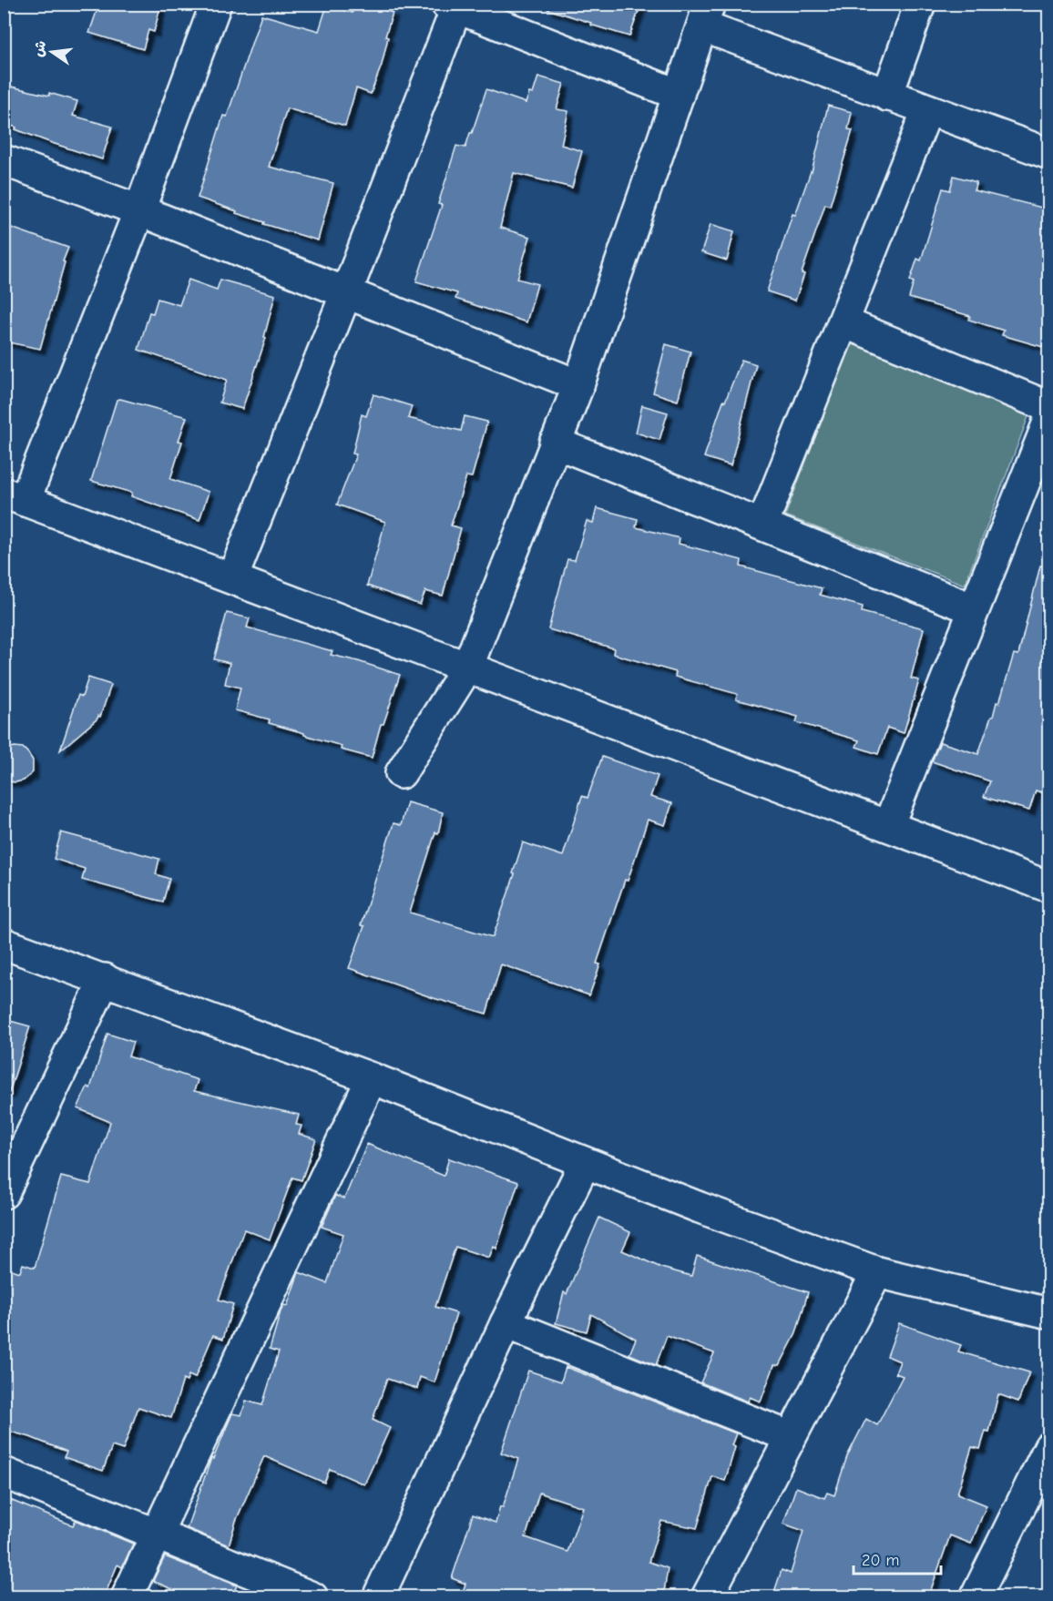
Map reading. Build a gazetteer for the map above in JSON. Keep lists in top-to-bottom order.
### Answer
{
  "scale_bar": "20 m",
  "north": "left"
}
